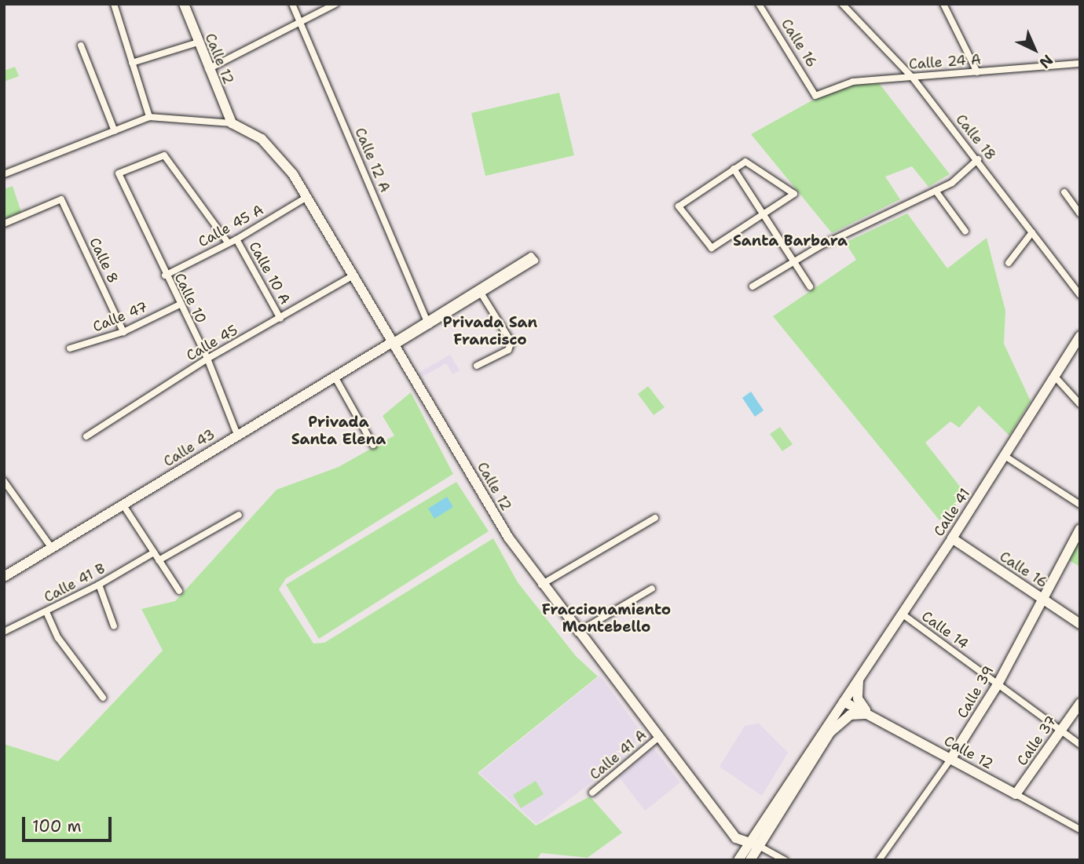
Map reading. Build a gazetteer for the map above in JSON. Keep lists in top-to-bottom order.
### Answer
{
  "streets": {
    "street": [
      "Calle 16",
      "Calle 12",
      "Calle 24 A",
      "Calle 18",
      "Calle 12 A",
      "Calle 45 A",
      "Calle 8",
      "Calle 10 A",
      "Calle 10",
      "Calle 47",
      "Calle 45",
      "Calle 43",
      "Calle 41",
      "Calle 41 B",
      "Calle 14",
      "Calle 39",
      "Calle 37",
      "Calle 41 A"
    ]
  },
  "crossings": [
    ["Calle 16", "Calle 24 A"],
    ["Calle 16", "Calle 41"],
    ["Calle 16", "Calle 39"],
    ["Calle 12", "Calle 45 A"],
    ["Calle 12", "Calle 45"],
    ["Calle 12", "Calle 43"],
    ["Calle 12", "Calle 41"],
    ["Calle 12", "Calle 39"],
    ["Calle 12", "Calle 37"],
    ["Calle 12", "Calle 41 A"],
    ["Calle 24 A", "Calle 18"],
    ["Calle 45 A", "Calle 10 A"],
    ["Calle 45 A", "Calle 10"],
    ["Calle 8", "Calle 47"],
    ["Calle 10 A", "Calle 10"],
    ["Calle 10 A", "Calle 45"],
    ["Calle 10", "Calle 47"],
    ["Calle 10", "Calle 45"],
    ["Calle 10", "Calle 43"],
    ["Calle 41", "Calle 14"],
    ["Calle 14", "Calle 39"],
    ["Calle 14", "Calle 37"]
  ],
  "districts": [
    "Santa Barbara",
    "Privada San Francisco",
    "Privada Santa Elena",
    "Fraccionamiento Montebello"
  ],
  "scale_bar": "100 m",
  "north": "bottom right"
}
